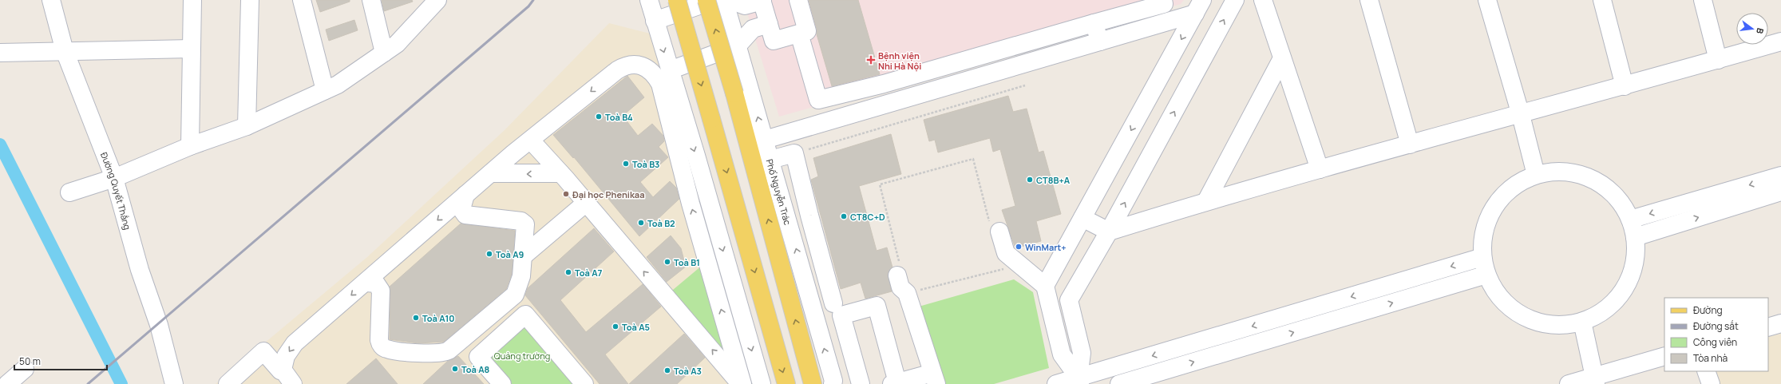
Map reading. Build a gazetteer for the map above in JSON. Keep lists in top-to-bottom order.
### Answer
{
  "streets": {
    "main road": ["Phố Nguyễn Trác"],
    "street": ["Đường Quyết Thắng"]
  },
  "parks": ["Quảng trường"],
  "places": {
    "health": ["Bệnh viện Nhi Hà Nội"],
    "other": [
      "Toà B4",
      "Toà B3",
      "CT8B+A",
      "Đại học Phenikaa",
      "CT8C+D",
      "Toà B2",
      "WinMart+",
      "Toà A9",
      "Toà B1",
      "Toà A7",
      "Toà A10",
      "Toà A5",
      "Toà A8",
      "Toà A3"
    ]
  },
  "legend": [
    "Đường",
    "Đường sắt",
    "Công viên",
    "Tòa nhà"
  ],
  "scale_bar": "50 m",
  "north": "right"
}
